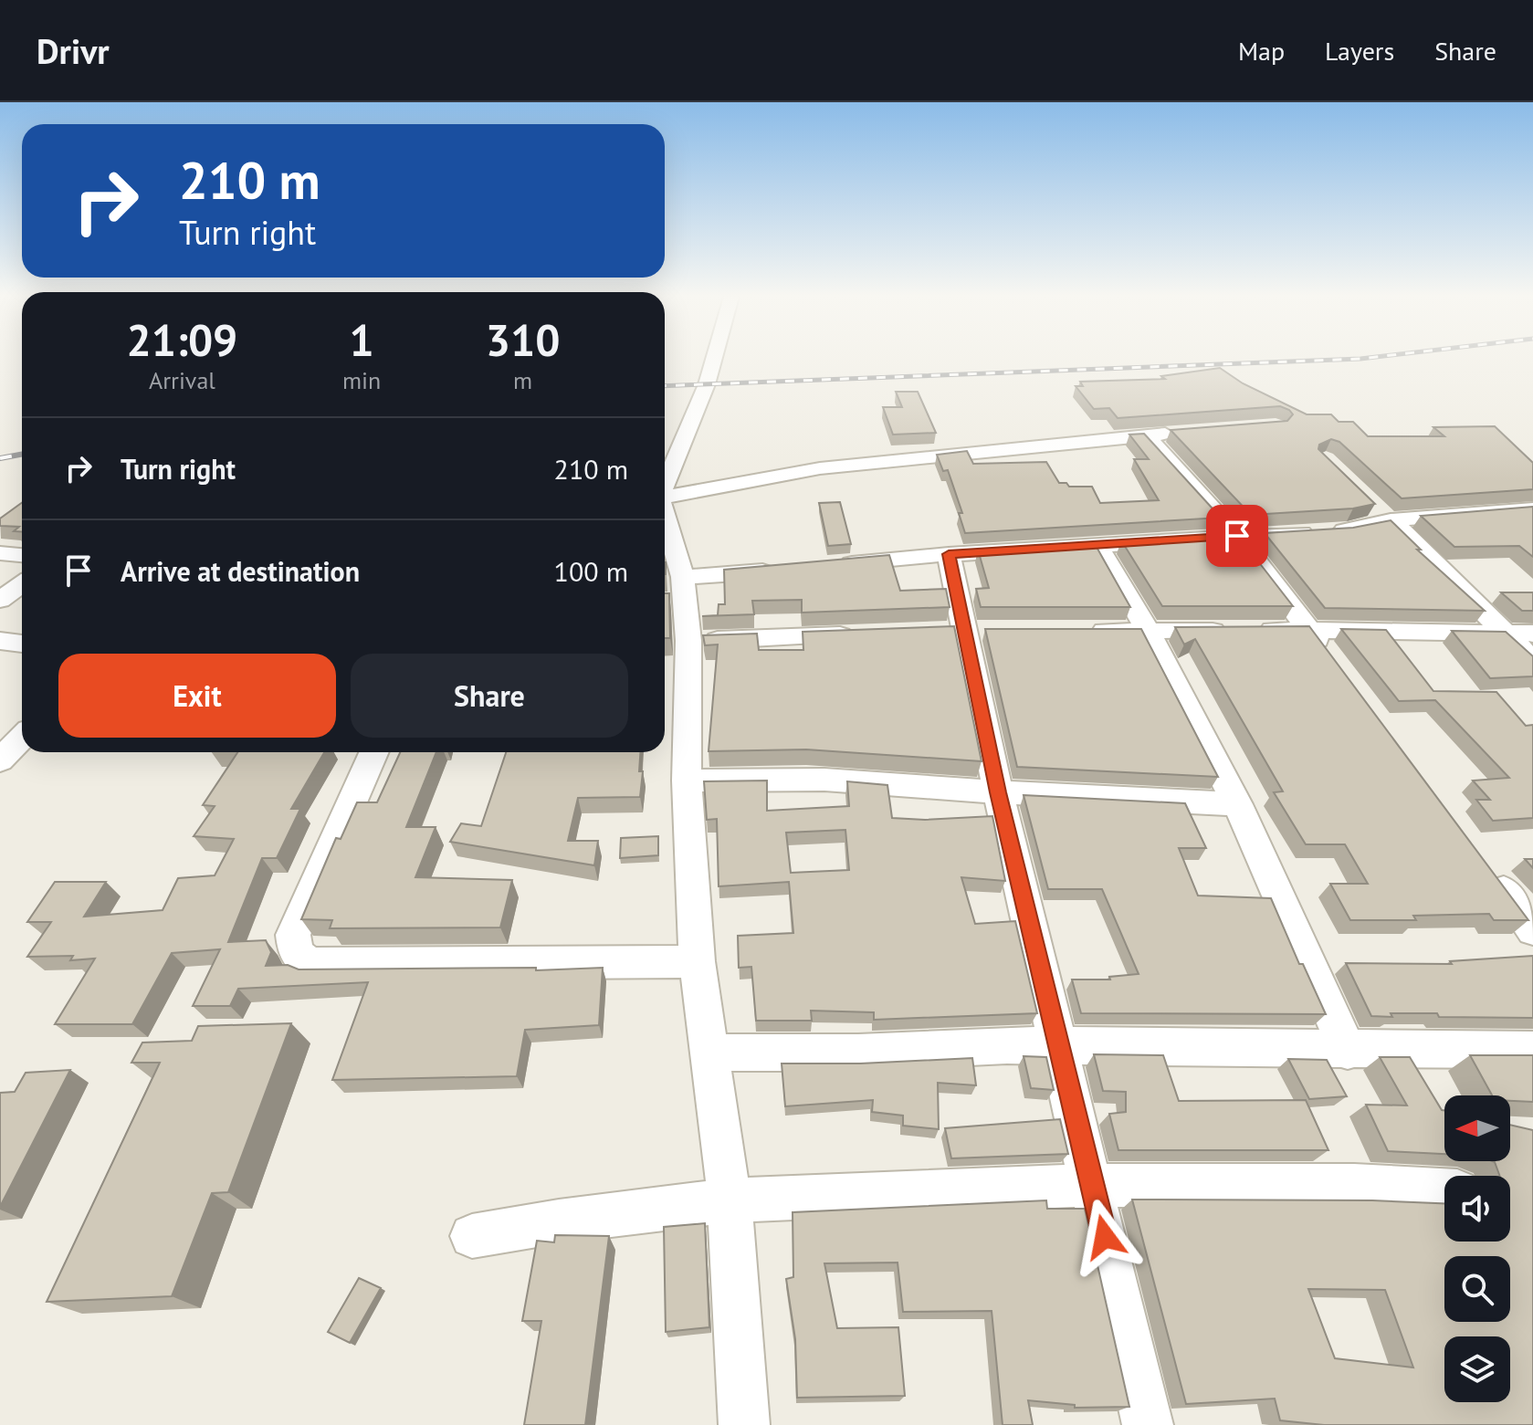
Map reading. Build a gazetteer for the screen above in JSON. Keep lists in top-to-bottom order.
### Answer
{
  "north": "left",
  "page": {
    "header": "Drivr",
    "nav": ["Map", "Layers", "Share"],
    "turn": ["210 m", "Turn right"],
    "eta": [
      "21:09",
      "Arrival",
      "1",
      "min",
      "310",
      "m"
    ],
    "list": [
      {
        "name": "Turn right",
        "value": "210 m"
      },
      {
        "name": "Arrive at destination",
        "value": "100 m"
      }
    ],
    "buttons": ["Exit", "Share"]
  }
}
